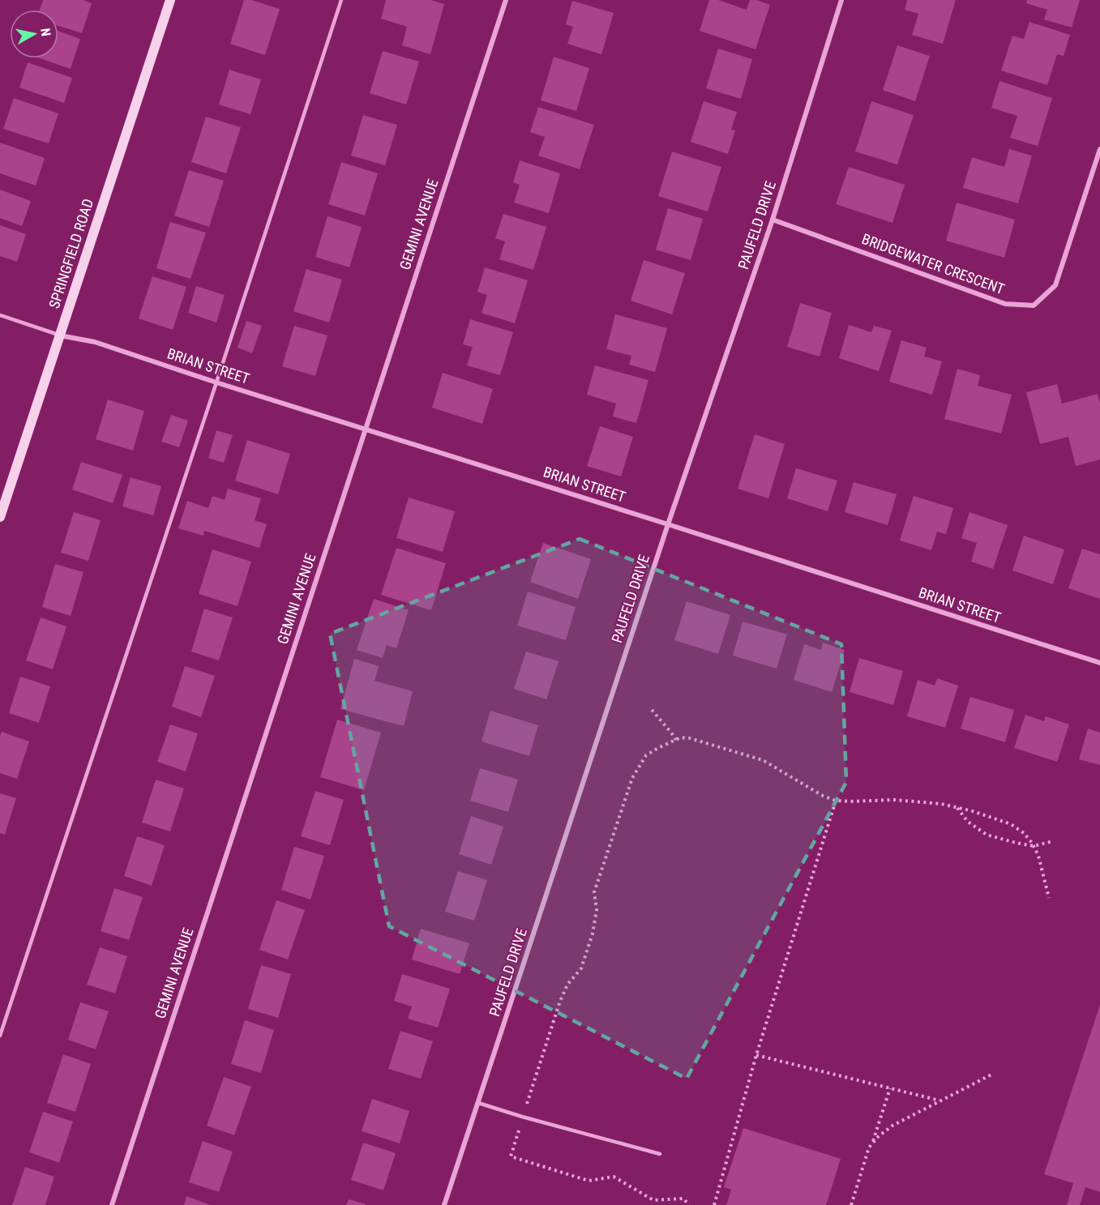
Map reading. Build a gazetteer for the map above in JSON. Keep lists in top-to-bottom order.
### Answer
{
  "streets": {
    "street": [
      "GEMINI AVENUE",
      "PAUFELD DRIVE",
      "SPRINGFIELD ROAD",
      "BRIDGEWATER CRESCENT",
      "BRIAN STREET"
    ]
  },
  "crossings": [
    ["GEMINI AVENUE", "BRIAN STREET"],
    ["PAUFELD DRIVE", "BRIDGEWATER CRESCENT"],
    ["PAUFELD DRIVE", "BRIAN STREET"],
    ["SPRINGFIELD ROAD", "BRIAN STREET"]
  ],
  "north": "right"
}
